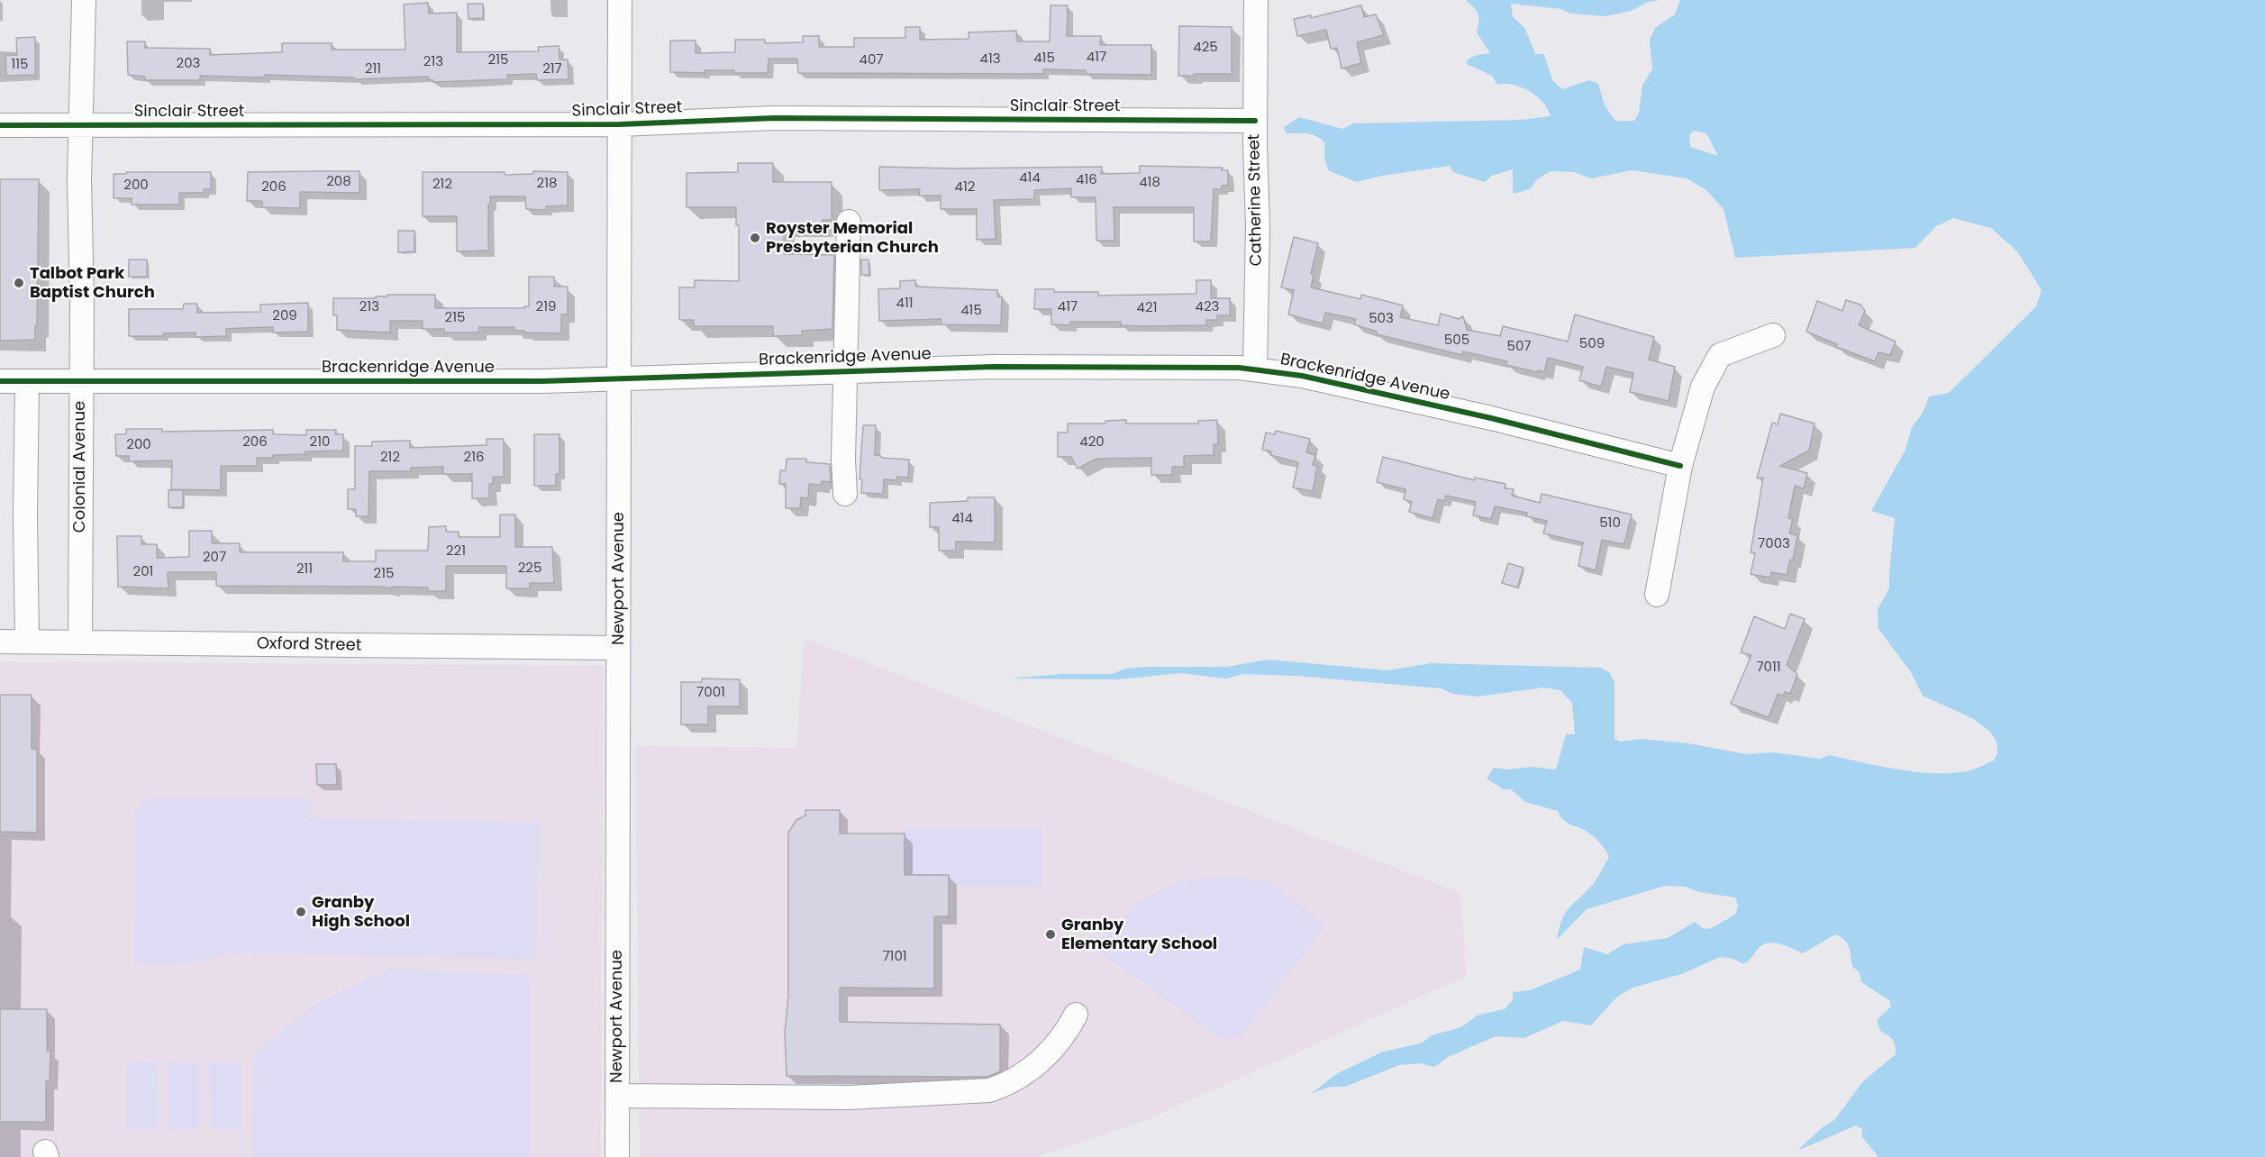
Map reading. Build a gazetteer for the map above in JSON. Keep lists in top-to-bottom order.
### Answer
{
  "streets": {
    "street": [
      "Sinclair Street",
      "Catherine Street",
      "Brackenridge Avenue",
      "Colonial Avenue",
      "Newport Avenue",
      "Oxford Street"
    ]
  },
  "crossings": [
    ["Sinclair Street", "Catherine Street"],
    ["Sinclair Street", "Colonial Avenue"],
    ["Sinclair Street", "Newport Avenue"],
    ["Catherine Street", "Brackenridge Avenue"],
    ["Brackenridge Avenue", "Colonial Avenue"],
    ["Brackenridge Avenue", "Newport Avenue"],
    ["Colonial Avenue", "Oxford Street"],
    ["Newport Avenue", "Oxford Street"]
  ],
  "places": [
    "Royster Memorial Presbyterian Church",
    "Talbot Park Baptist Church",
    "Granby High School",
    "Granby Elementary School"
  ],
  "house_numbers": [
    "425",
    "417",
    "415",
    "413",
    "215",
    "407",
    "213",
    "203",
    "115",
    "211",
    "217",
    "414",
    "416",
    "208",
    "418",
    "218",
    "212",
    "200",
    "206",
    "412",
    "411",
    "213",
    "219",
    "417",
    "423",
    "421",
    "415",
    "209",
    "215",
    "503",
    "505",
    "509",
    "507",
    "206",
    "210",
    "420",
    "200",
    "212",
    "216",
    "414",
    "510",
    "7003",
    "221",
    "207",
    "225",
    "211",
    "201",
    "215",
    "7011",
    "7001",
    "7101"
  ]
}
